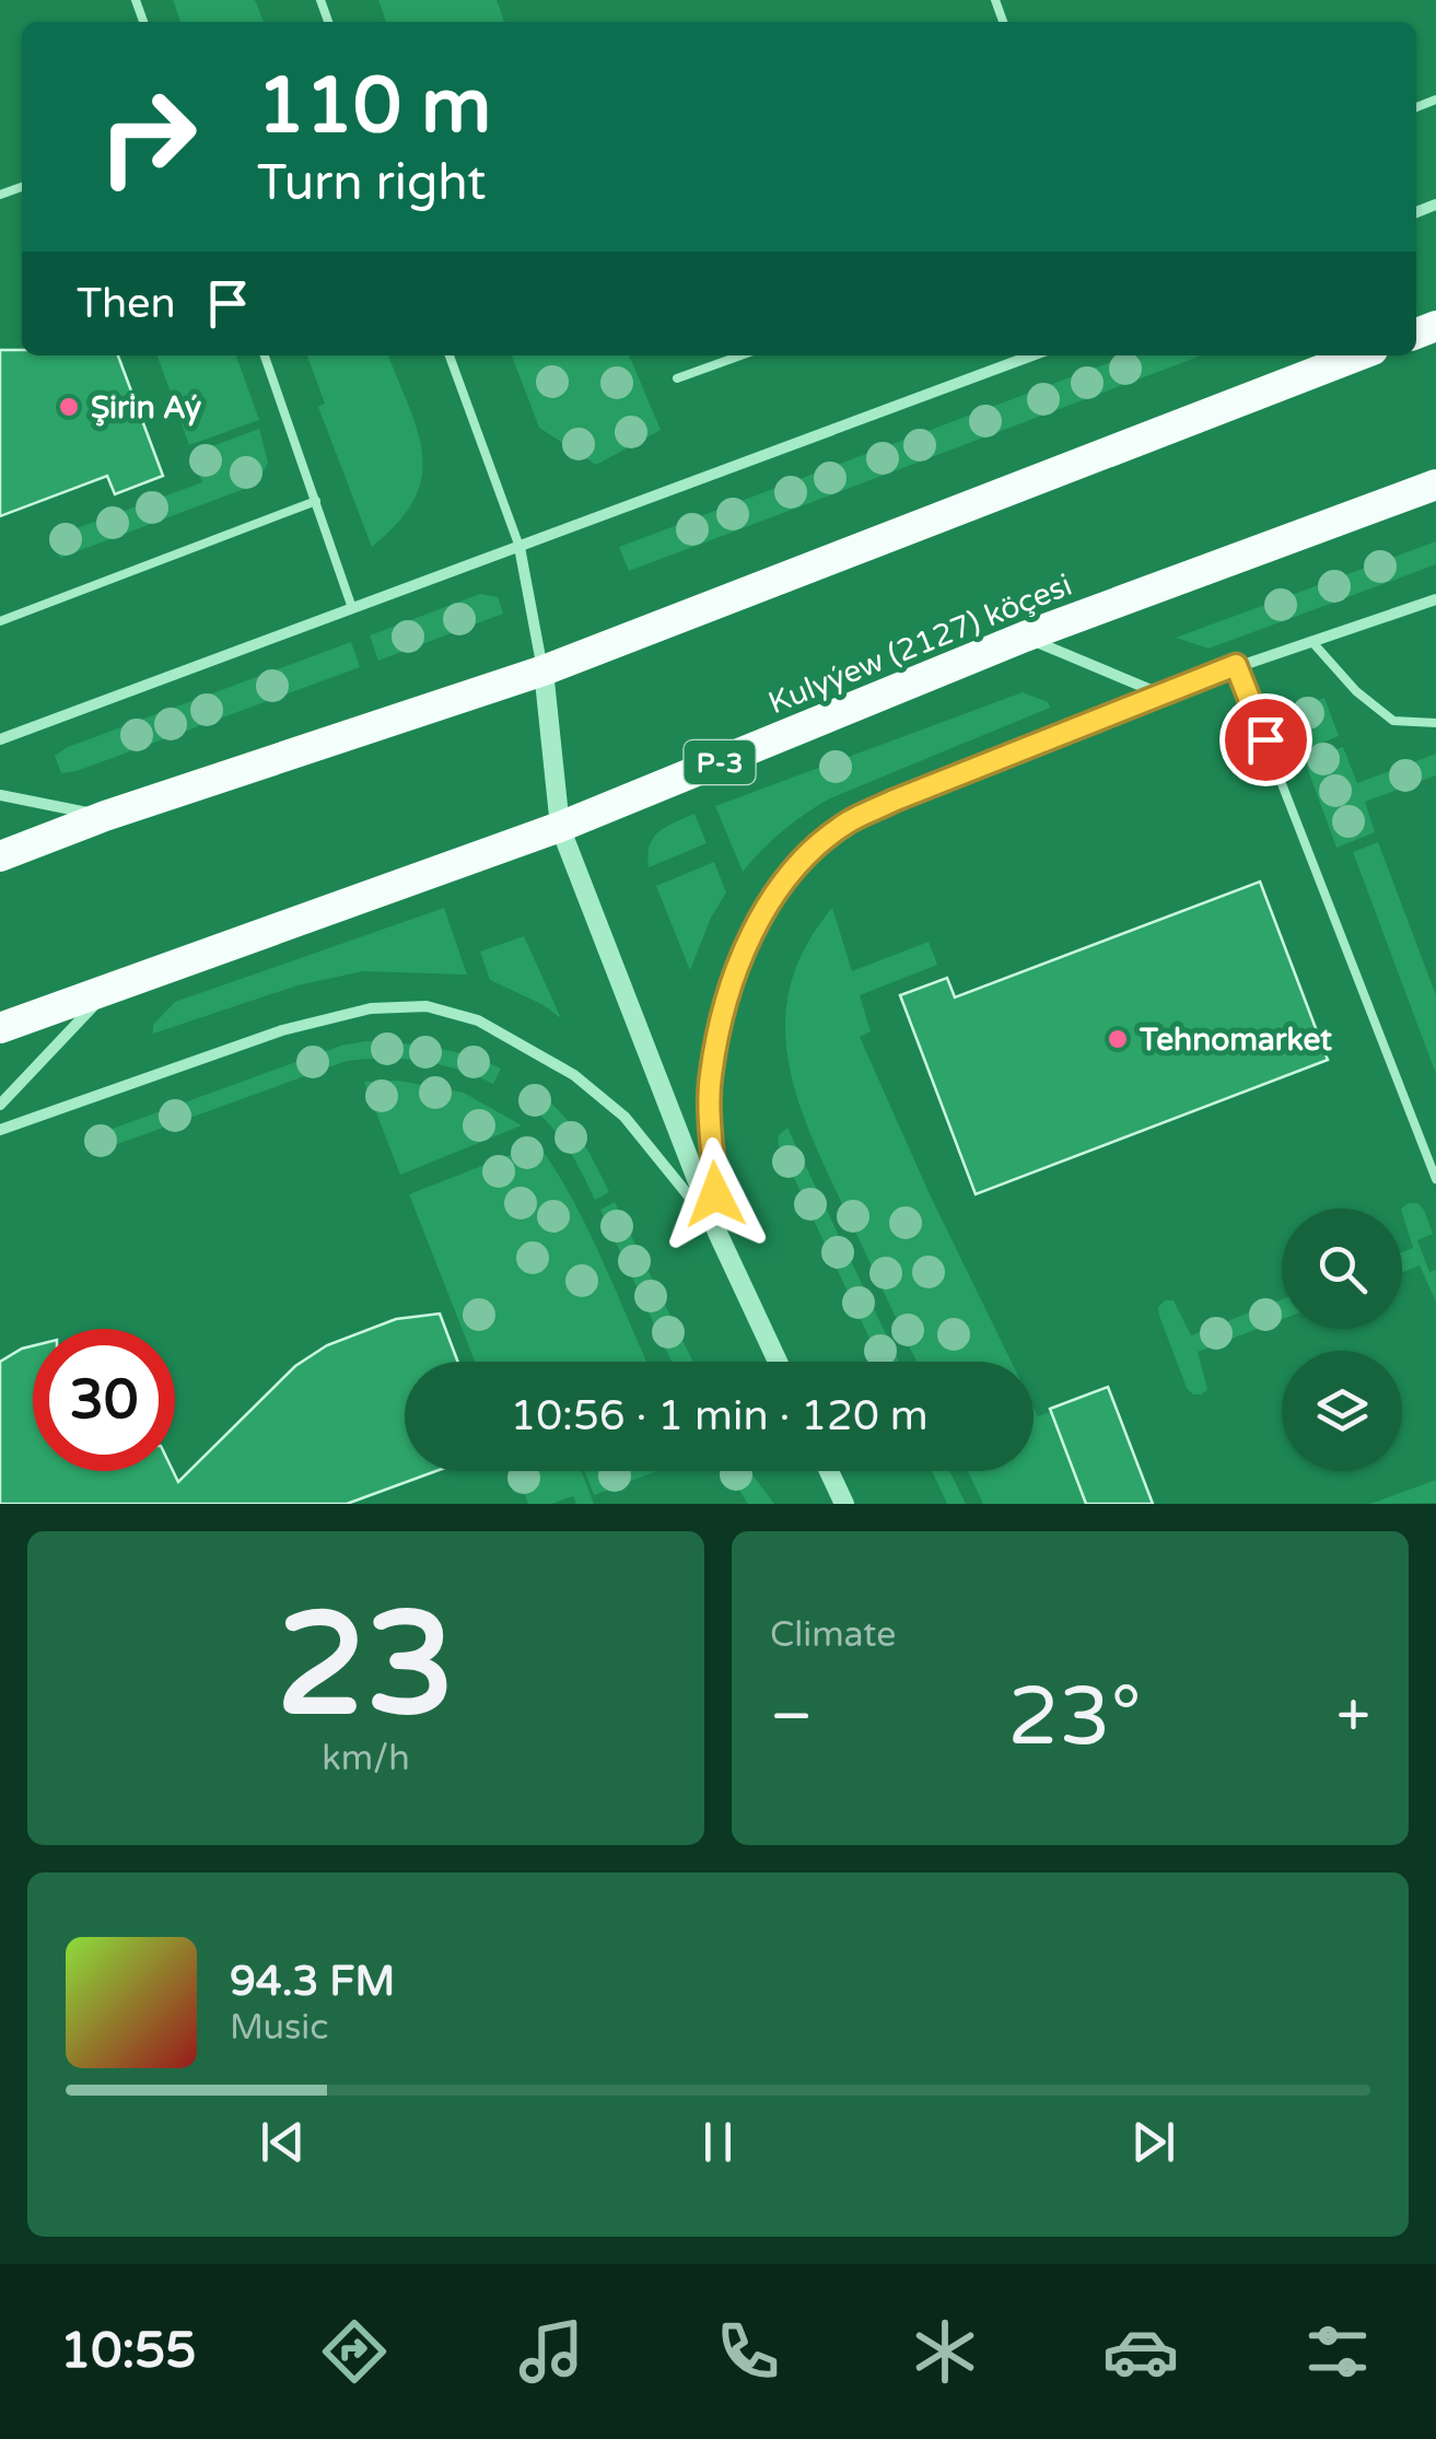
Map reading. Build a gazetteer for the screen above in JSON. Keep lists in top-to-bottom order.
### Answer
{
  "streets": {
    "highway": ["Kulyýew (2127) köçesi", "P-3"]
  },
  "places": ["Şirin Aý", "Tehnomarket"],
  "page": {
    "turn": ["110 m", "Turn right"],
    "then": "Then",
    "limit": "30",
    "trip": "10:56 · 1 min · 120 m",
    "tile": [
      ["23", "km/h"],
      "Climate"
    ],
    "heat": ["−", "23°", "+"],
    "song": ["94.3 FM", "Music"],
    "tabs": "10:55"
  }
}
